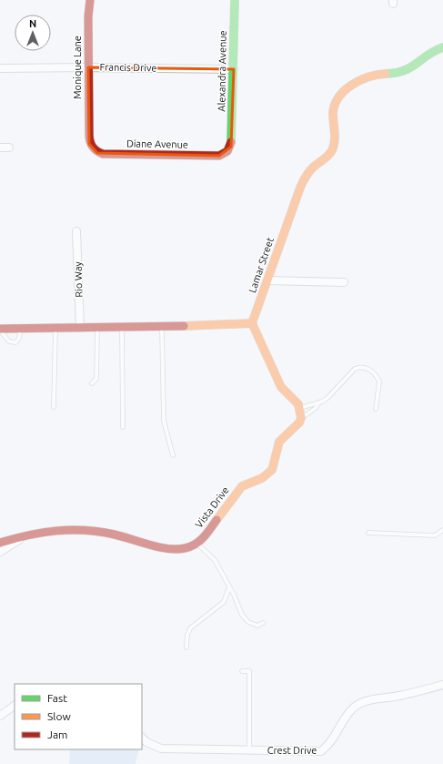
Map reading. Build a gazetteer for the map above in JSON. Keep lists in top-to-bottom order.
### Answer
{
  "streets": {
    "street": [
      "Monique Lane",
      "Francis Drive",
      "Alexandra Avenue",
      "Diane Avenue",
      "Lamar Street",
      "Rio Way",
      "Vista Drive",
      "Crest Drive"
    ]
  },
  "crossings": [
    ["Monique Lane", "Francis Drive"],
    ["Monique Lane", "Diane Avenue"],
    ["Francis Drive", "Alexandra Avenue"],
    ["Alexandra Avenue", "Diane Avenue"]
  ],
  "legend": ["Fast", "Slow", "Jam"],
  "north": "top"
}
